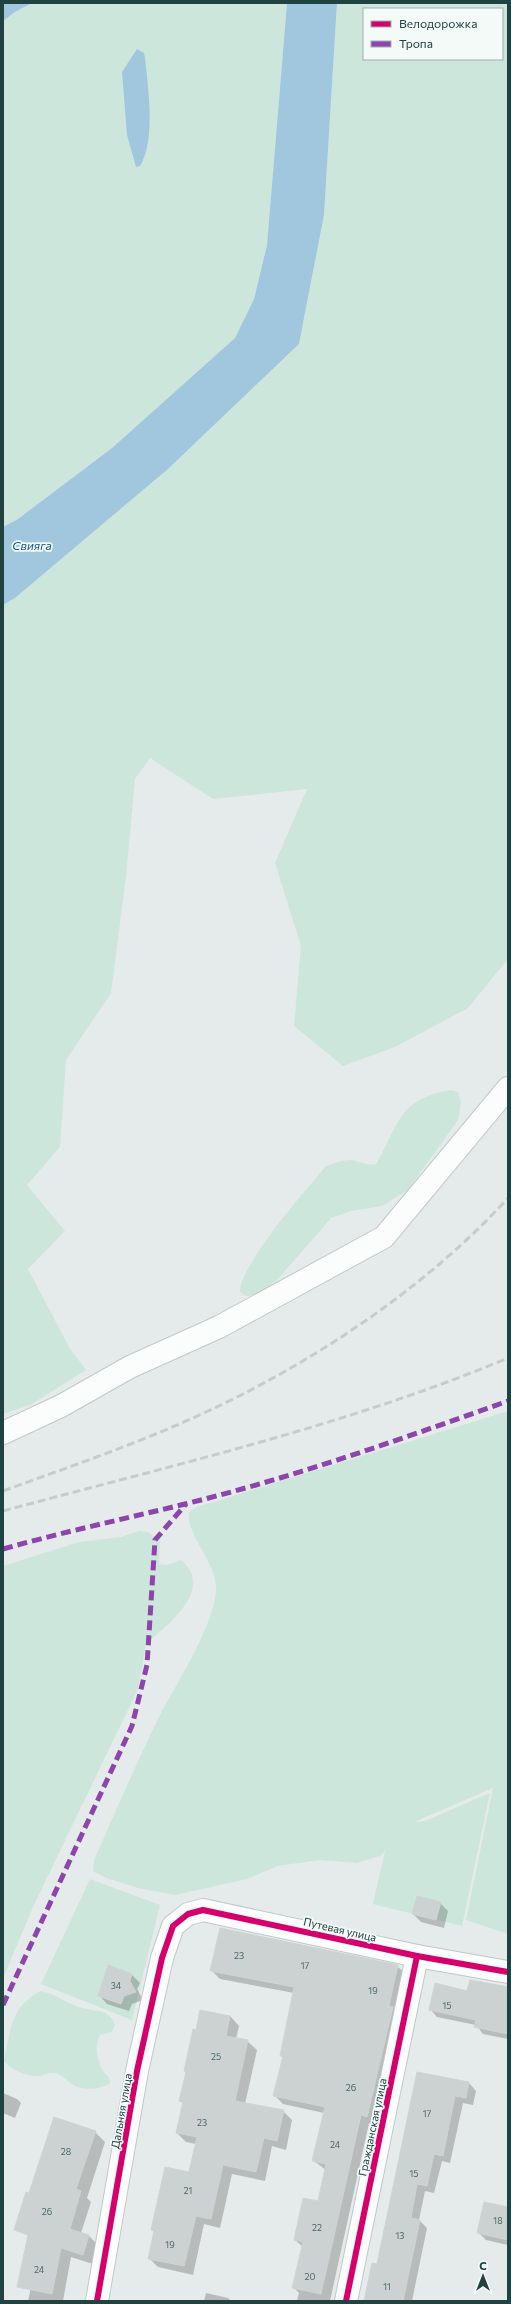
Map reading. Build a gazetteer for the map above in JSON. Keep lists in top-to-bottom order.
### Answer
{
  "streets": {
    "street": ["Путевая улица", "Дальняя улица", "Гражданская улица"]
  },
  "crossings": [
    ["Путевая улица", "Дальняя улица"],
    ["Путевая улица", "Гражданская улица"]
  ],
  "water": ["Свияга"],
  "house_numbers": [
    "23",
    "17",
    "34",
    "19",
    "15",
    "25",
    "26",
    "17",
    "23",
    "24",
    "28",
    "15",
    "21",
    "26",
    "18",
    "22",
    "13",
    "19",
    "24",
    "20",
    "11"
  ],
  "legend": ["Велодорожка", "Тропа"],
  "north": "top"
}
